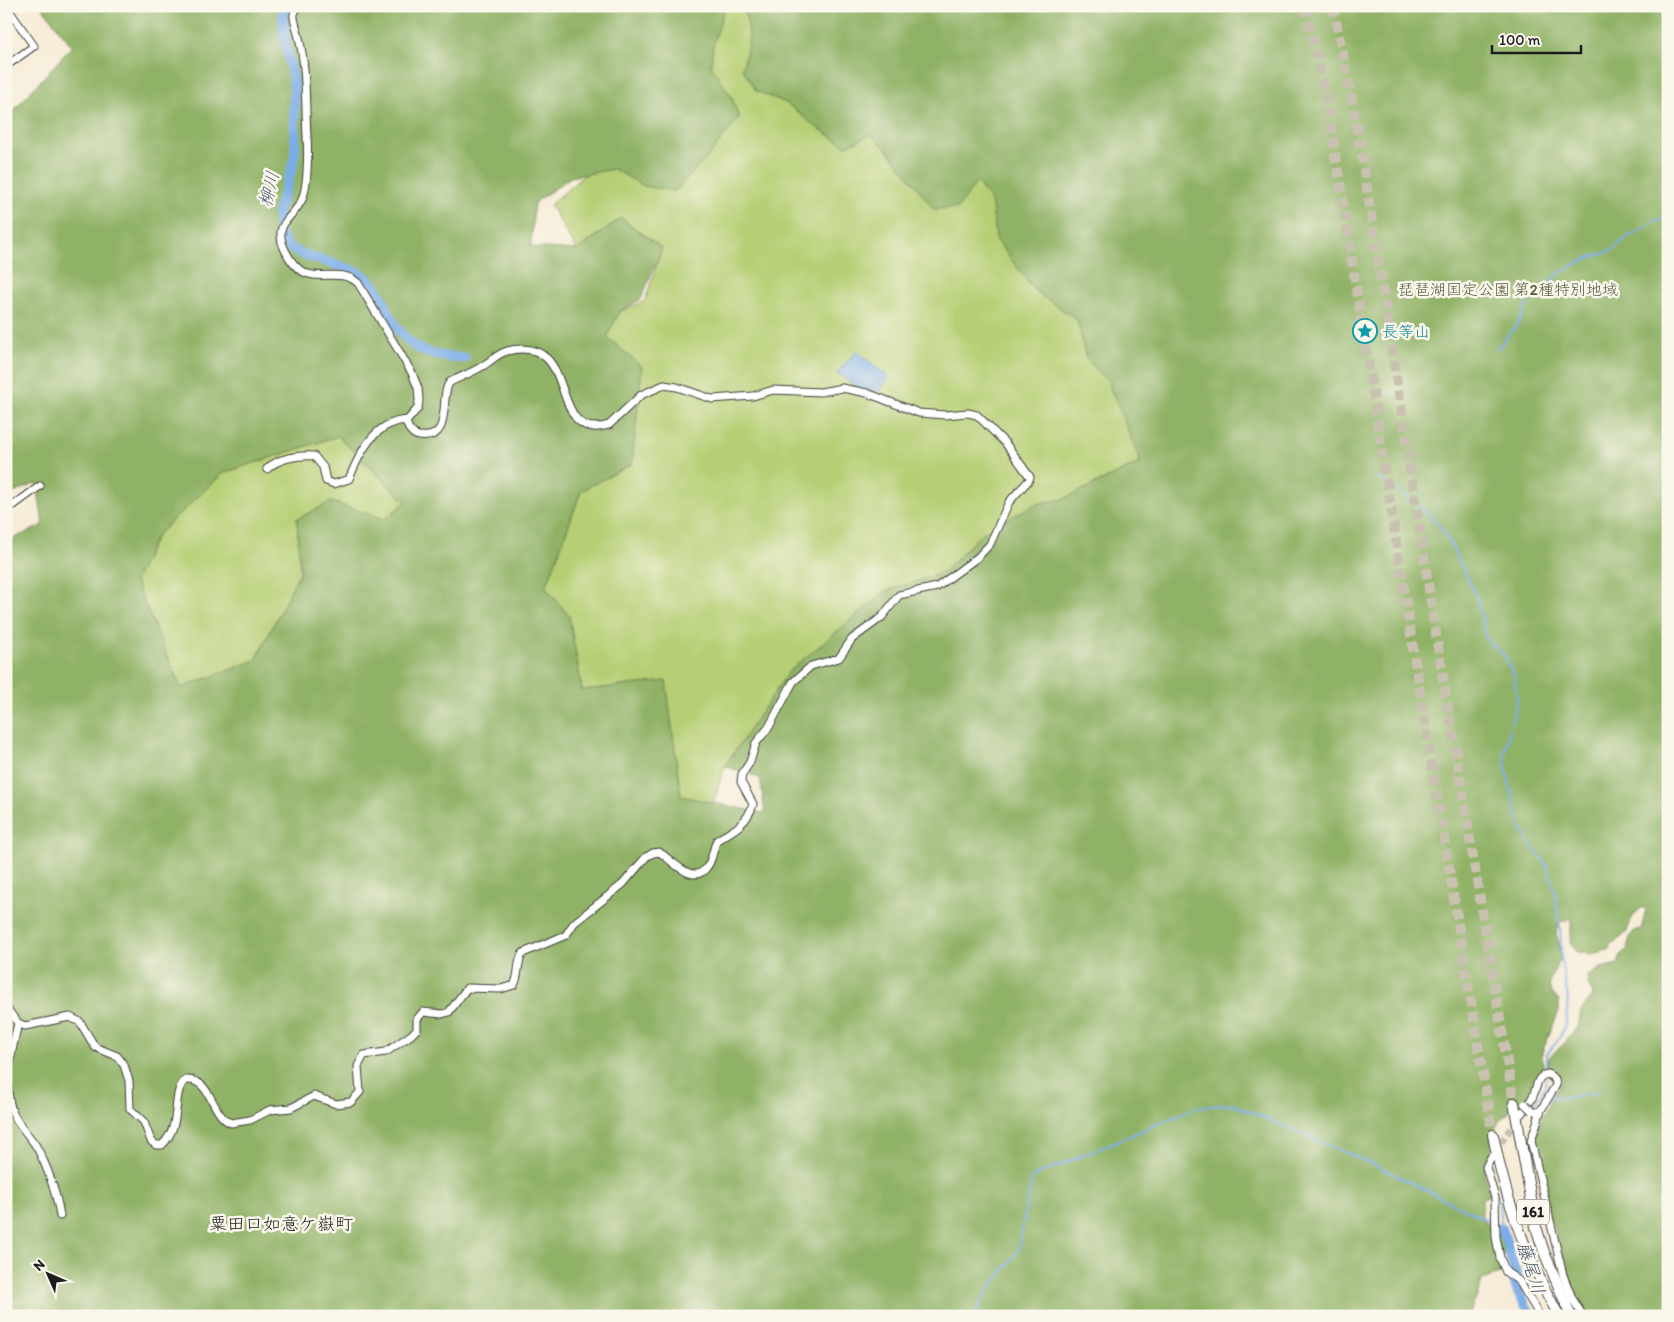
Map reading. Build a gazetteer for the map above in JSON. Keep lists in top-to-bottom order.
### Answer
{
  "streets": {
    "highway": ["161"]
  },
  "districts": ["粟田口如意ケ嶽町"],
  "water": ["柳川", "藤尾川"],
  "parks": ["琵琶湖国定公園 第2種特別地域"],
  "places": {
    "place": ["長等山"]
  },
  "scale_bar": "100 m",
  "north": "top left"
}
